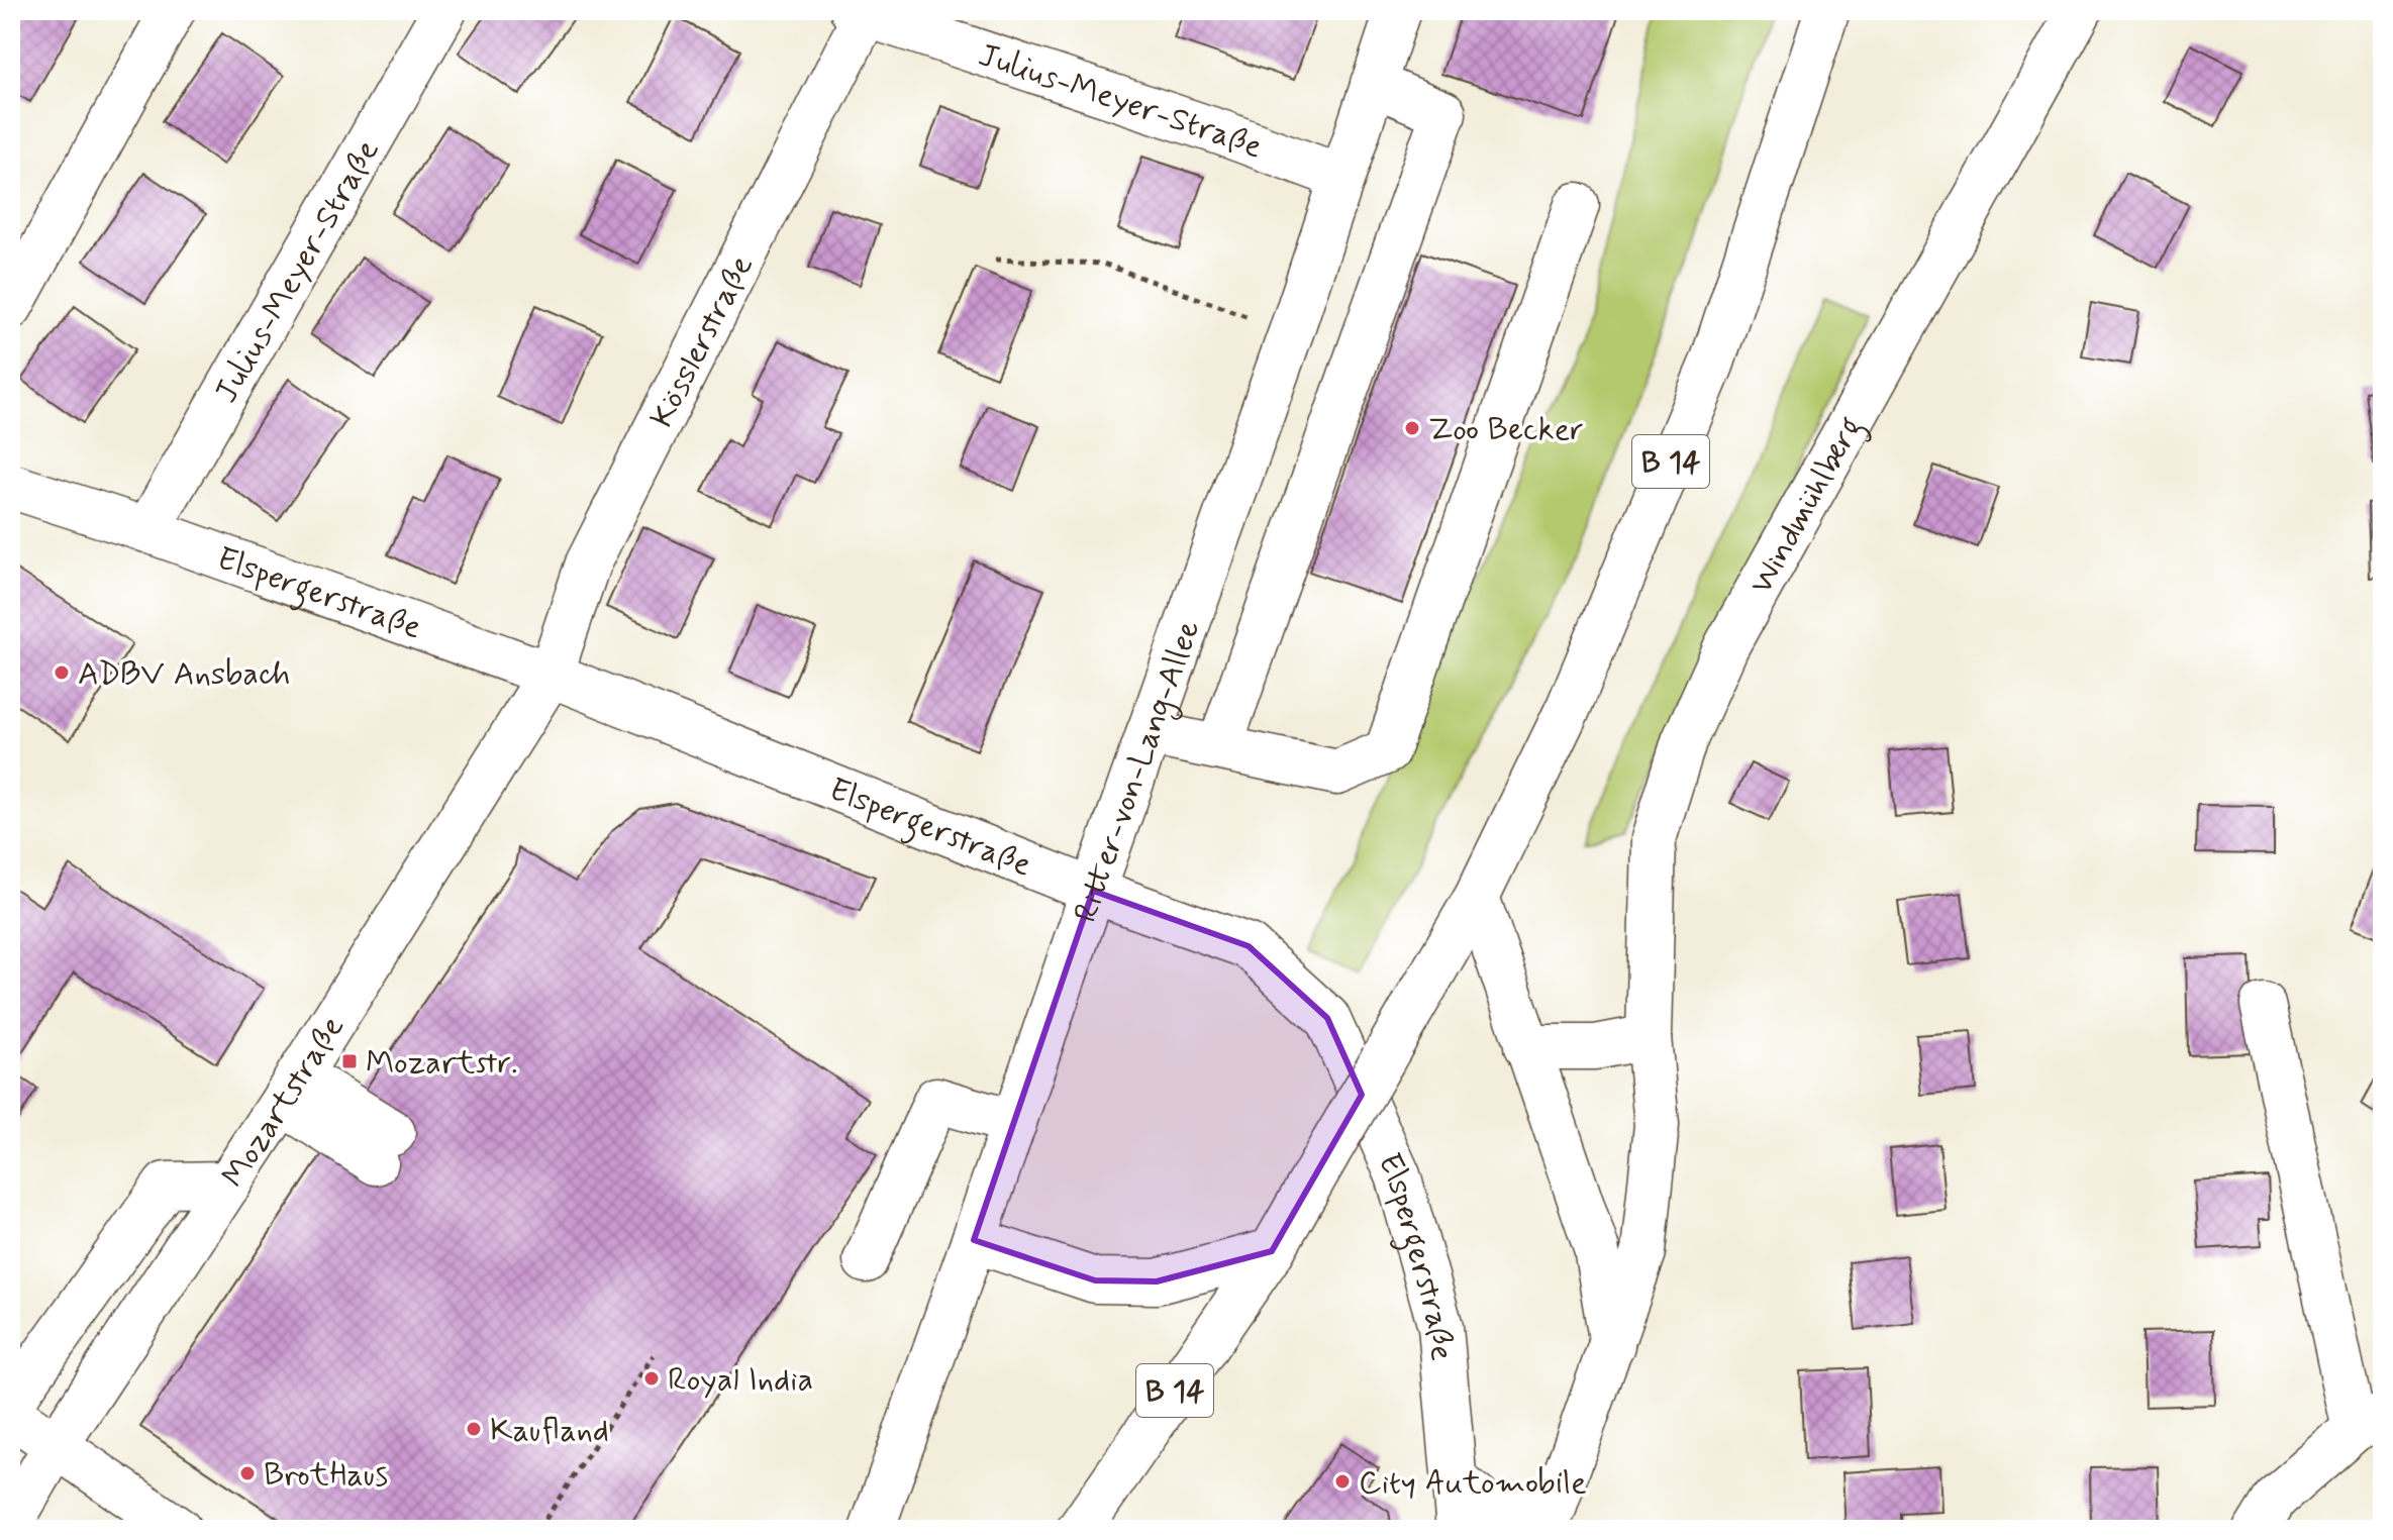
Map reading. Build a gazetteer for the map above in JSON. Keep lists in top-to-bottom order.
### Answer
{
  "streets": {
    "street": [
      "Julius-Meyer-Straße",
      "Kösslerstraße",
      "B 14",
      "Windmühlberg",
      "Elspergerstraße",
      "Ritter-von-Lang-Allee",
      "Mozartstraße"
    ]
  },
  "crossings": [
    ["Julius-Meyer-Straße", "Kösslerstraße"],
    ["Julius-Meyer-Straße", "Elspergerstraße"],
    ["Julius-Meyer-Straße", "Ritter-von-Lang-Allee"],
    ["Kösslerstraße", "Elspergerstraße"],
    ["Kösslerstraße", "Mozartstraße"],
    ["Elspergerstraße", "Ritter-von-Lang-Allee"],
    ["Elspergerstraße", "Mozartstraße"]
  ],
  "places": {
    "other": [
      "Zoo Becker",
      "ADBV Ansbach",
      "Royal India",
      "Kaufland",
      "BrotHaus",
      "City Automobile"
    ],
    "transit": ["Mozartstr."]
  }
}
